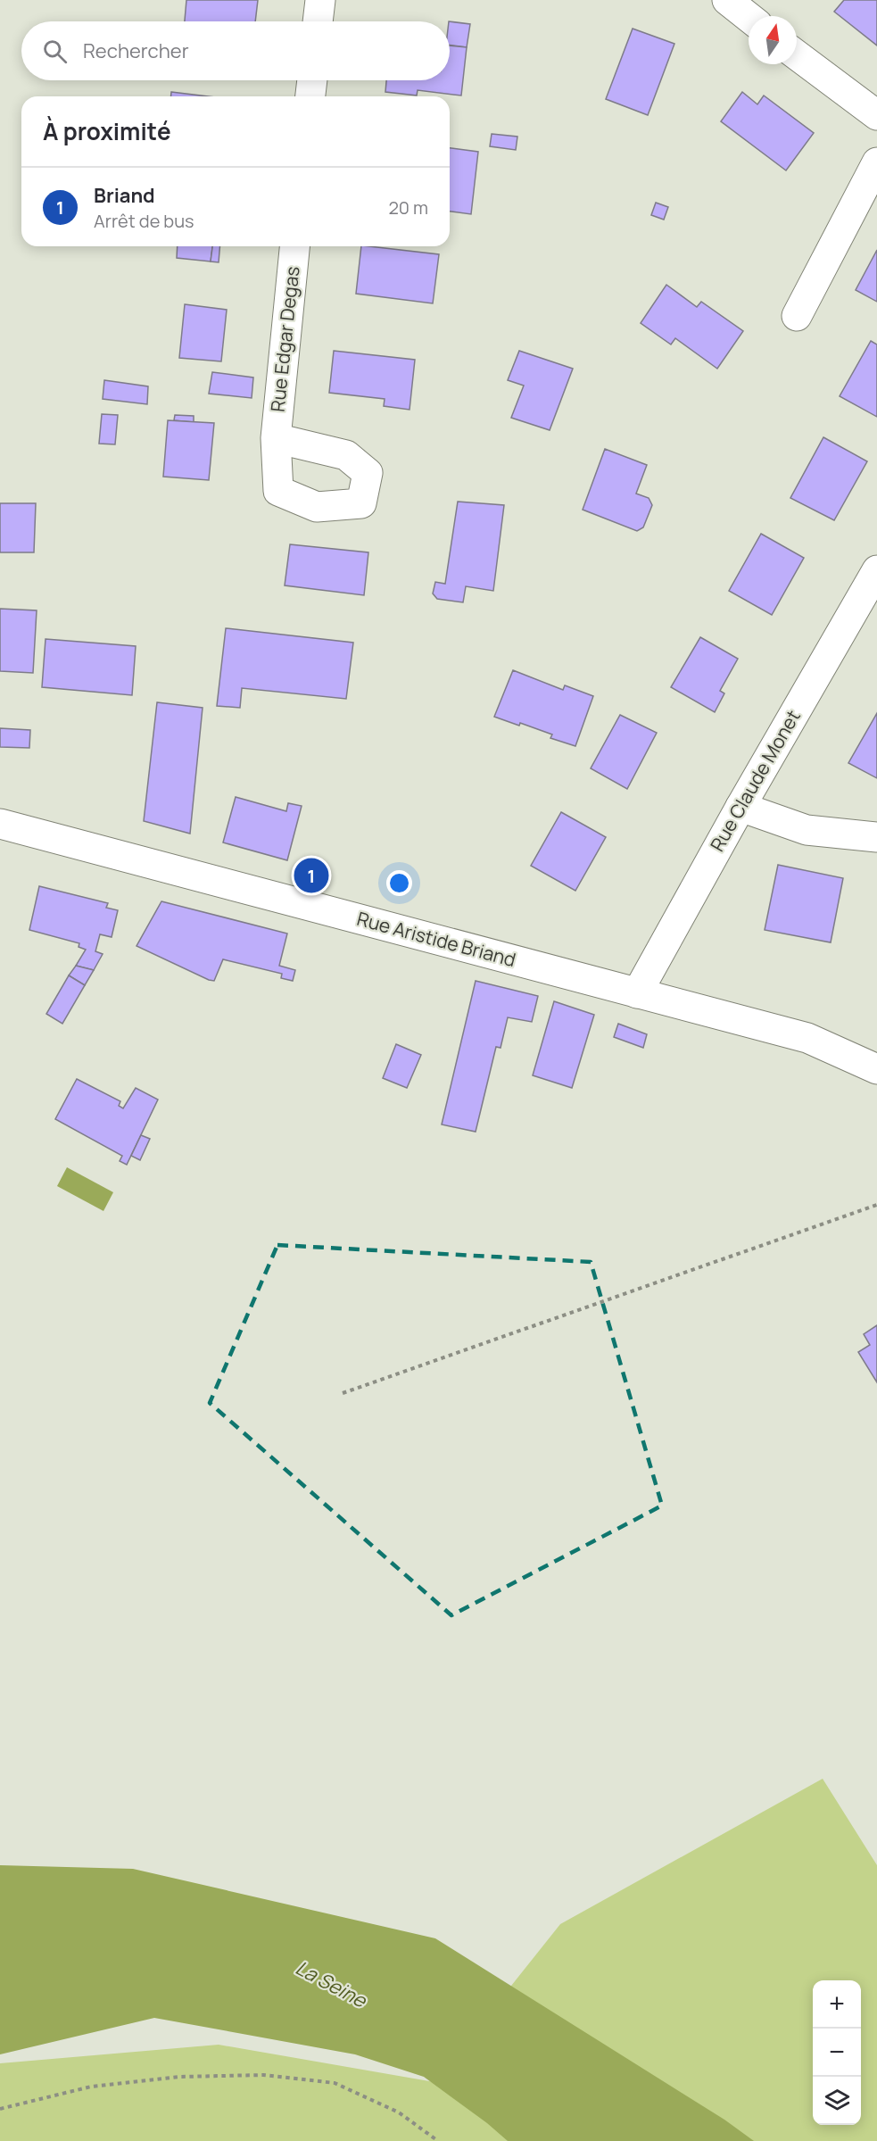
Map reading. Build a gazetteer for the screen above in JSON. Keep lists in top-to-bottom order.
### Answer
{
  "streets": {
    "street": ["Rue Edgar Degas", "Rue Claude Monet", "Rue Aristide Briand"]
  },
  "crossings": [
    ["Rue Claude Monet", "Rue Aristide Briand"]
  ],
  "water": ["La Seine"],
  "north": "top",
  "page": {
    "search": "Rechercher",
    "heading": "À proximité",
    "list": [
      {
        "mark": "1",
        "name": "Briand",
        "note": "Arrêt de bus",
        "value": "20 m"
      }
    ],
    "pins": "1",
    "map_buttons": ["+", "−"]
  }
}
